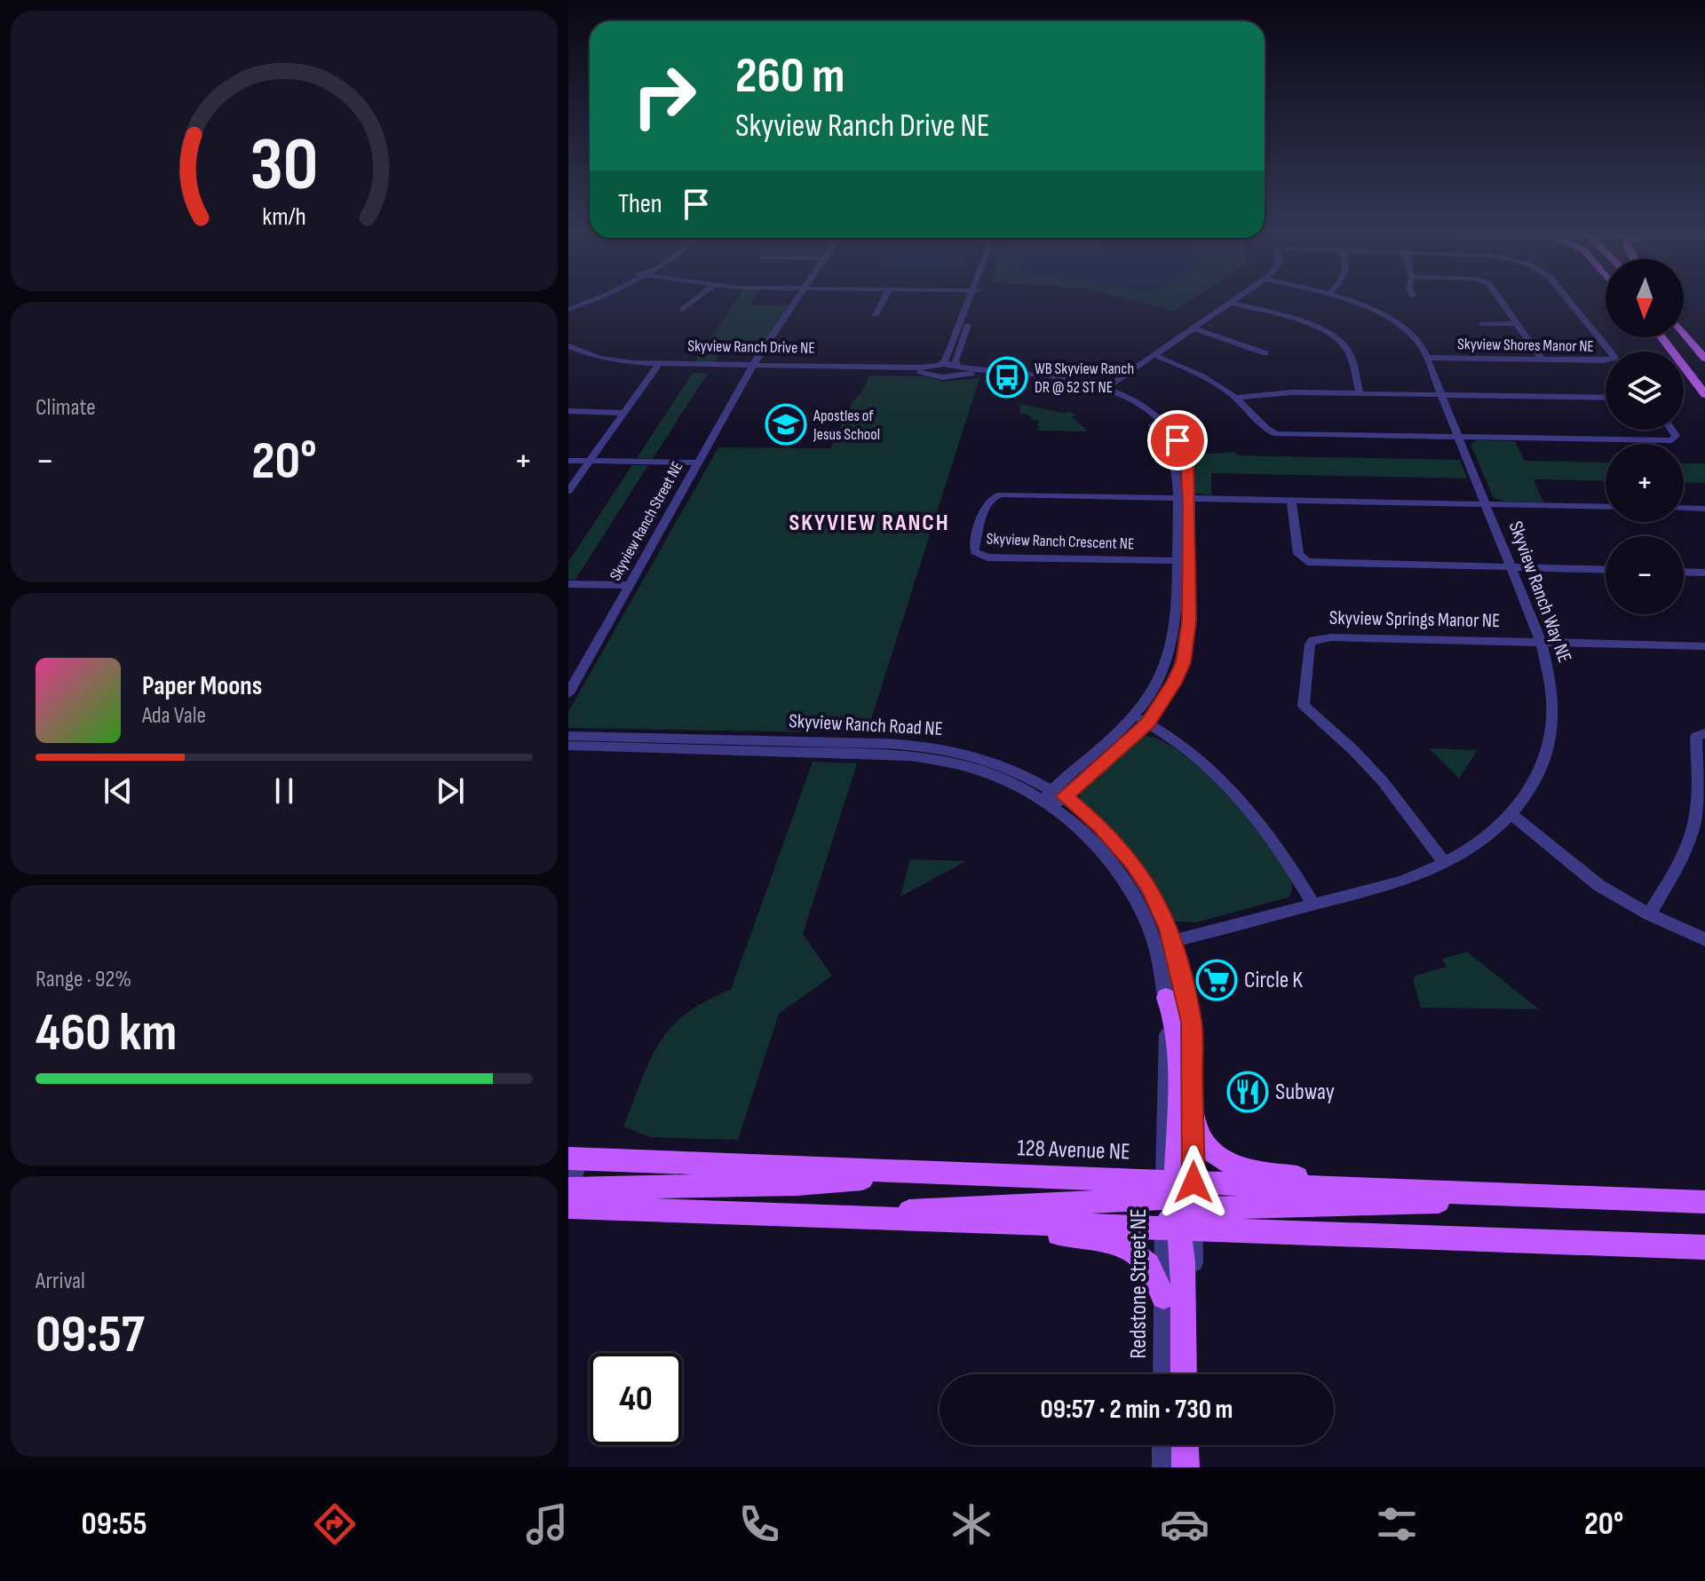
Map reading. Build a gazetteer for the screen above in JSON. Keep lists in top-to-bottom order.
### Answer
{
  "streets": {
    "main road": ["128 Avenue NE"],
    "street": [
      "Skyview Shores Manor NE",
      "Skyview Ranch Drive NE",
      "Skyview Ranch Street NE",
      "Skyview Ranch Crescent NE",
      "Skyview Ranch Way NE",
      "Skyview Springs Manor NE",
      "Skyview Ranch Road NE",
      "Redstone Street NE"
    ]
  },
  "crossings": [
    ["Skyview Shores Manor NE", "Skyview Ranch Way NE"],
    ["Skyview Ranch Drive NE", "Skyview Ranch Street NE"],
    ["Skyview Ranch Way NE", "Skyview Springs Manor NE"],
    ["Skyview Ranch Way NE", "Skyview Ranch Road NE"],
    ["Skyview Ranch Road NE", "128 Avenue NE"],
    ["Skyview Ranch Road NE", "Redstone Street NE"],
    ["128 Avenue NE", "Redstone Street NE"]
  ],
  "districts": ["SKYVIEW RANCH"],
  "places": {
    "bus stop": ["WB Skyview Ranch DR @ 52 ST NE"],
    "school or university": ["Apostles of Jesus School"],
    "supermarket": ["Circle K"],
    "restaurant": ["Subway"]
  },
  "north": "bottom",
  "page": {
    "turn": ["260 m", "Skyview Ranch Drive NE"],
    "then": "Then",
    "map_buttons": ["+", "−"],
    "tile": [
      "Climate",
      ["Range · 92%", "460 km"],
      ["Arrival", "09:57"]
    ],
    "heat": ["−", "20°", "+"],
    "song": ["Paper Moons", "Ada Vale"],
    "limit": "40",
    "trip": "09:57 · 2 min · 730 m",
    "tabs": ["09:55", "20°"],
    "gauge": ["30", "km/h"]
  }
}
